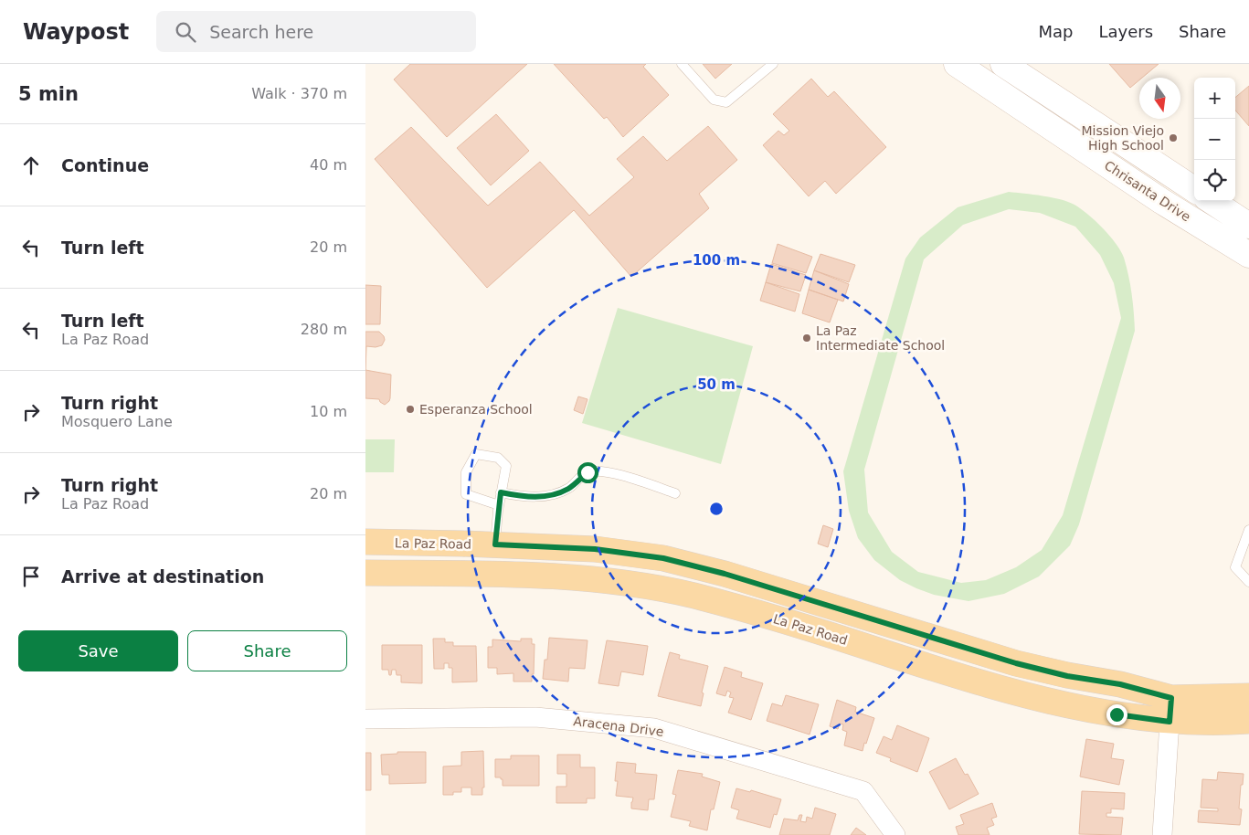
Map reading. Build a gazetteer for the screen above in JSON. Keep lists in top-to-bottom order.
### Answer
{
  "streets": {
    "main road": ["La Paz Road"],
    "street": ["Chrisanta Drive", "Aracena Drive"]
  },
  "places": ["Mission Viejo High School", "La Paz Intermediate School", "Esperanza School"],
  "north": "bottom",
  "page": {
    "header": "Waypost",
    "search": "Search here",
    "nav": ["Map", "Layers", "Share"],
    "heading": ["5 min", "Walk · 370 m"],
    "map_buttons": ["+", "−"],
    "list": [
      ["Continue", "40 m"],
      ["Turn left", "20 m"],
      ["Turn left", "La Paz Road", "280 m"],
      ["Turn right", "Mosquero Lane", "10 m"],
      ["Turn right", "La Paz Road", "20 m"],
      "Arrive at destination"
    ],
    "buttons": ["Save", "Share"]
  },
  "rings": ["100 m", "50 m"]
}
